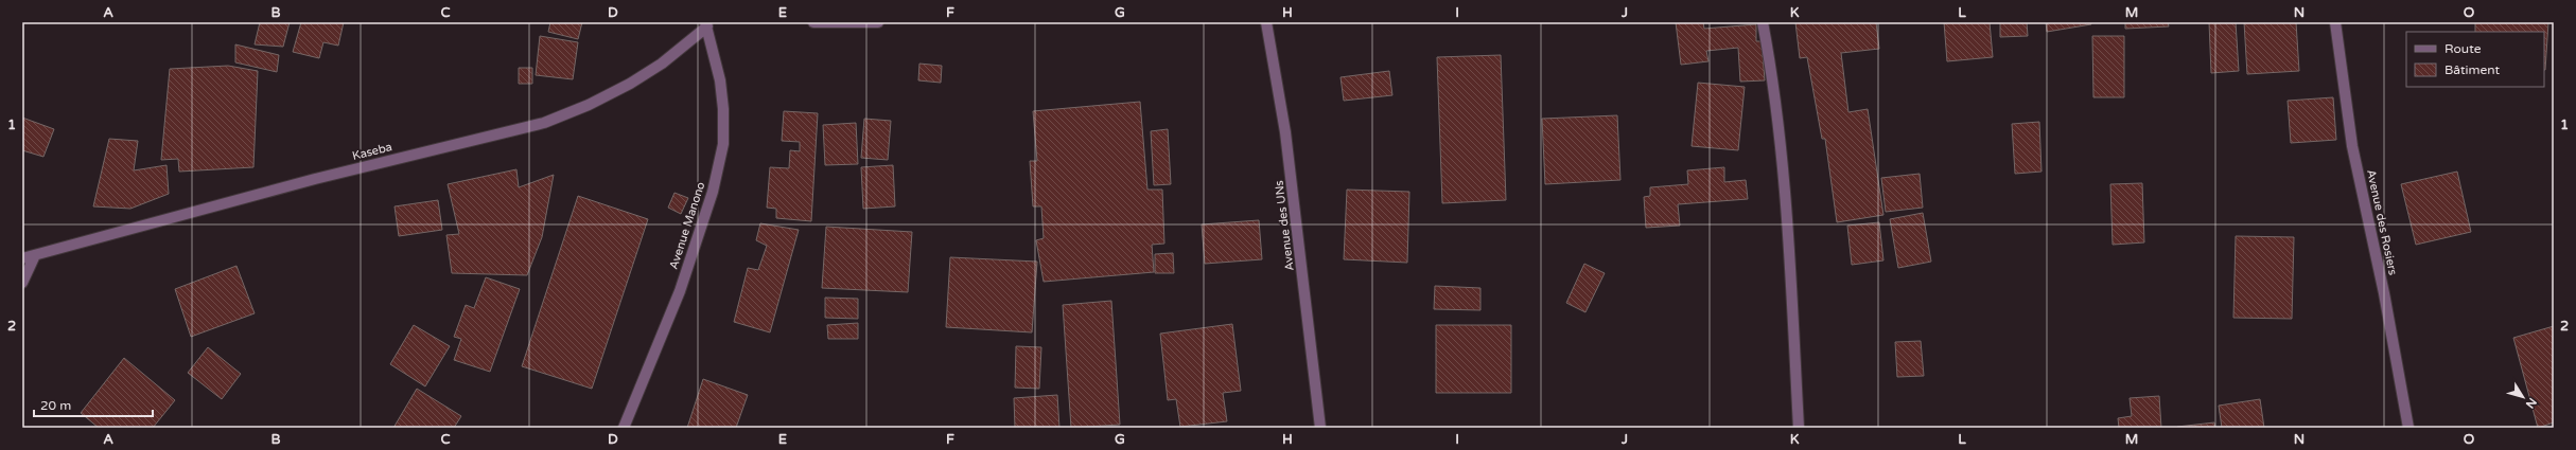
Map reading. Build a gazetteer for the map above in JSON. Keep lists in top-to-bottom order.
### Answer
{
  "streets": {
    "street": [
      "Kaseba",
      "Avenue des Rosiers",
      "Avenue Manono",
      "Avenue des UNs"
    ]
  },
  "crossings": [
    ["Kaseba", "Avenue Manono"]
  ],
  "legend": ["Route", "Bâtiment"],
  "scale_bar": "20 m",
  "north": "bottom right",
  "grid": {
    "columns": [
      "A",
      "B",
      "C",
      "D",
      "E",
      "F",
      "G",
      "H",
      "I",
      "J",
      "K",
      "L",
      "M",
      "N",
      "O"
    ],
    "rows": ["1", "2"]
  }
}
